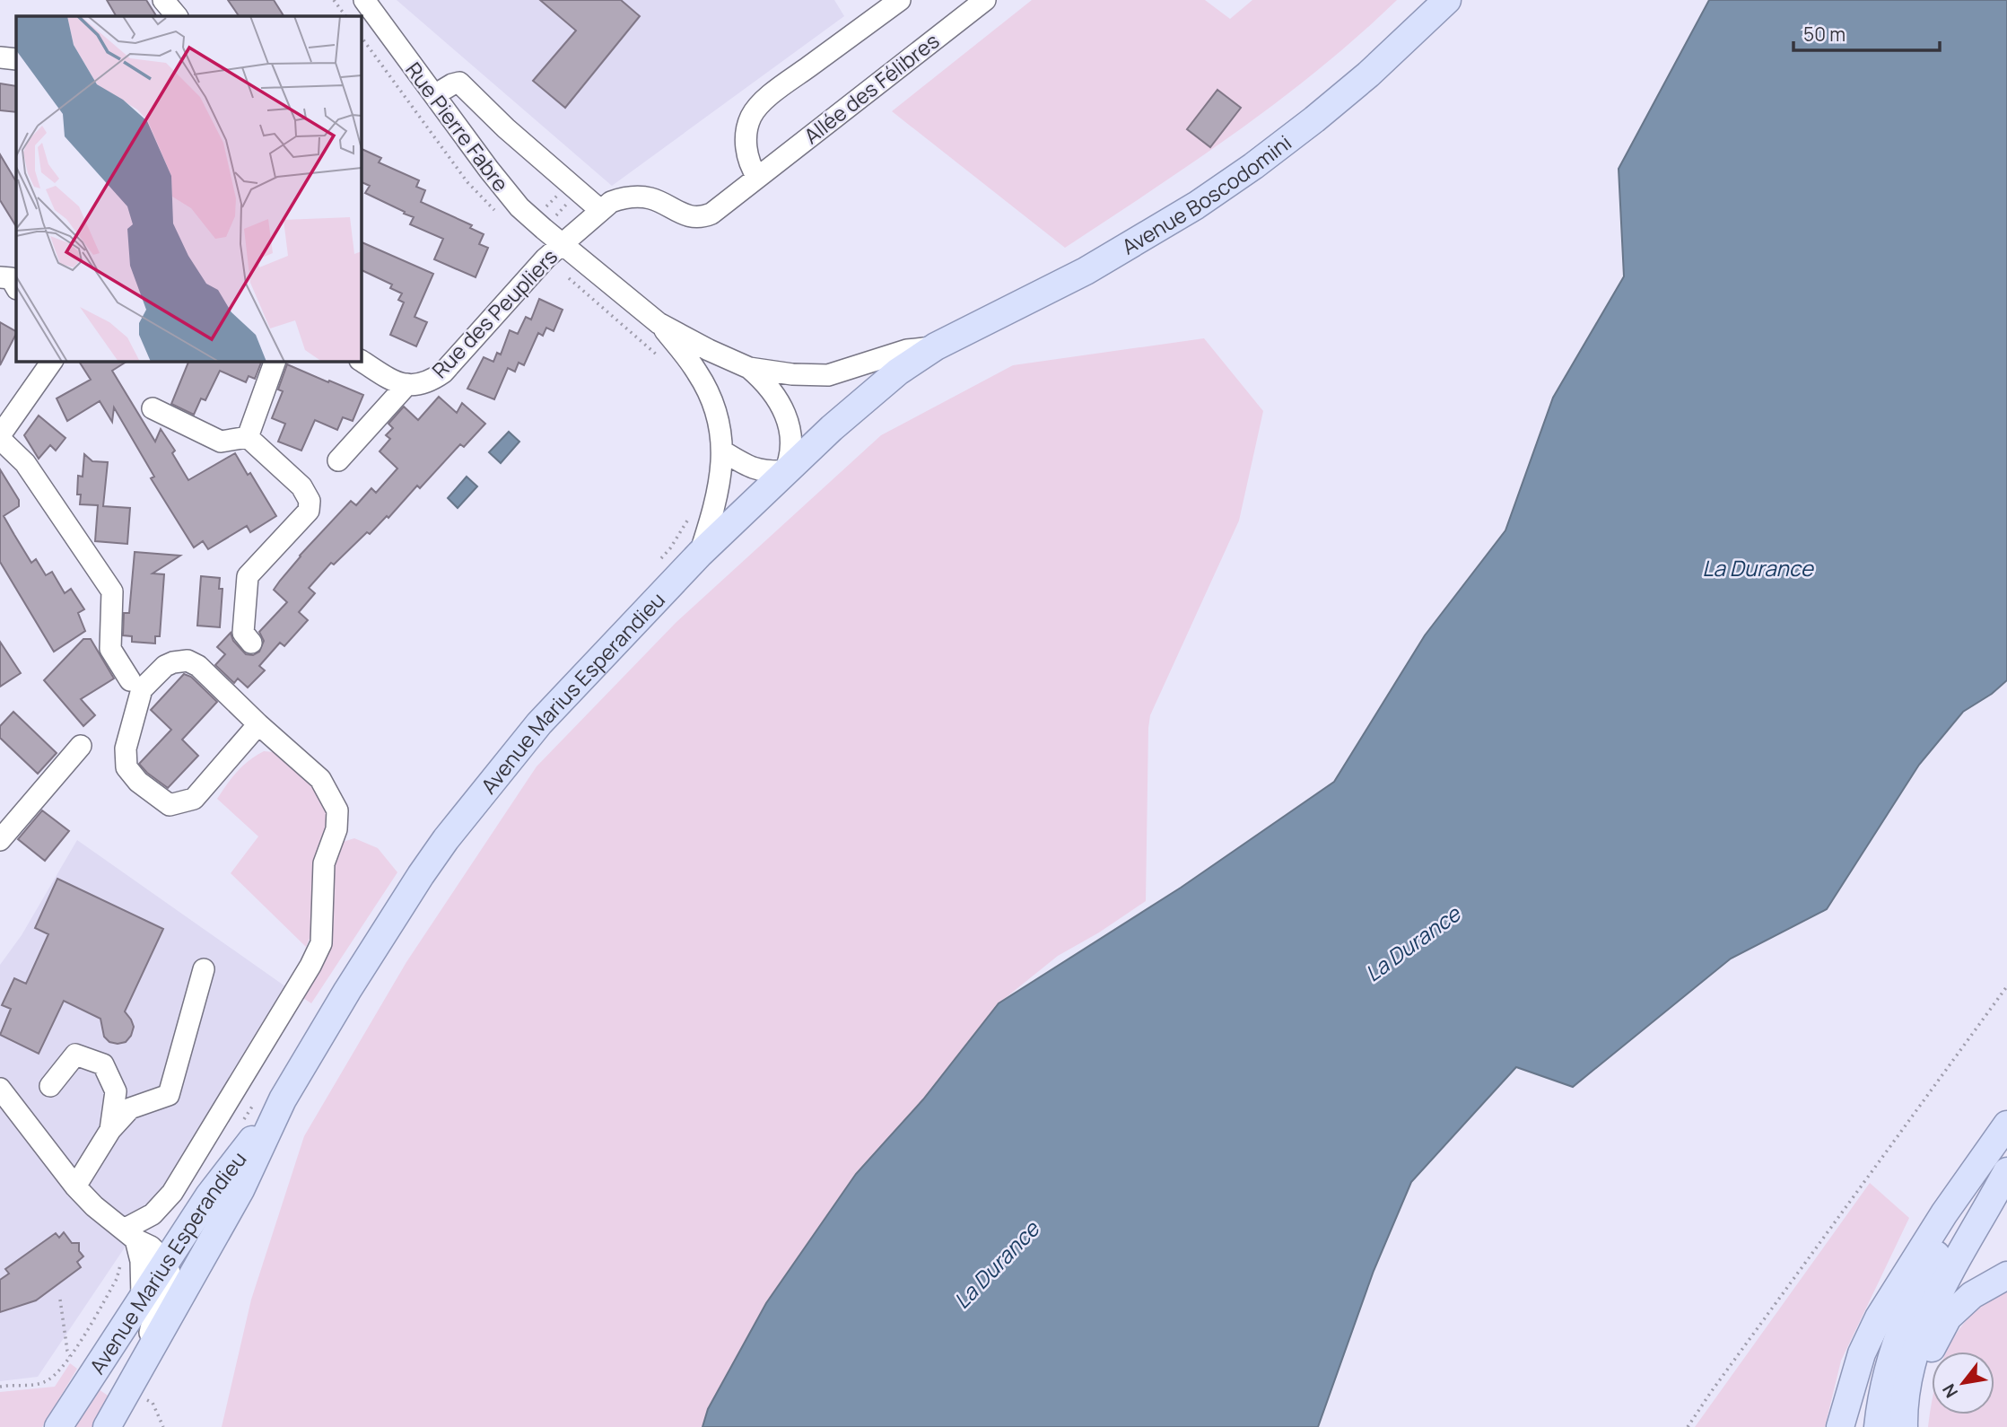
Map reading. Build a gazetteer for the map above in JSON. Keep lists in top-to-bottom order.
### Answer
{
  "streets": {
    "main road": ["Avenue Boscodomini", "Avenue Marius Esperandieu"],
    "street": ["Allée des Félibres", "Rue Pierre Fabre", "Rue des Peupliers"]
  },
  "crossings": [
    ["Allée des Félibres", "Rue des Peupliers"],
    ["Rue Pierre Fabre", "Rue des Peupliers"],
    ["Avenue Boscodomini", "Avenue Marius Esperandieu"]
  ],
  "water": ["La Durance"],
  "scale_bar": "50 m",
  "north": "bottom left"
}
